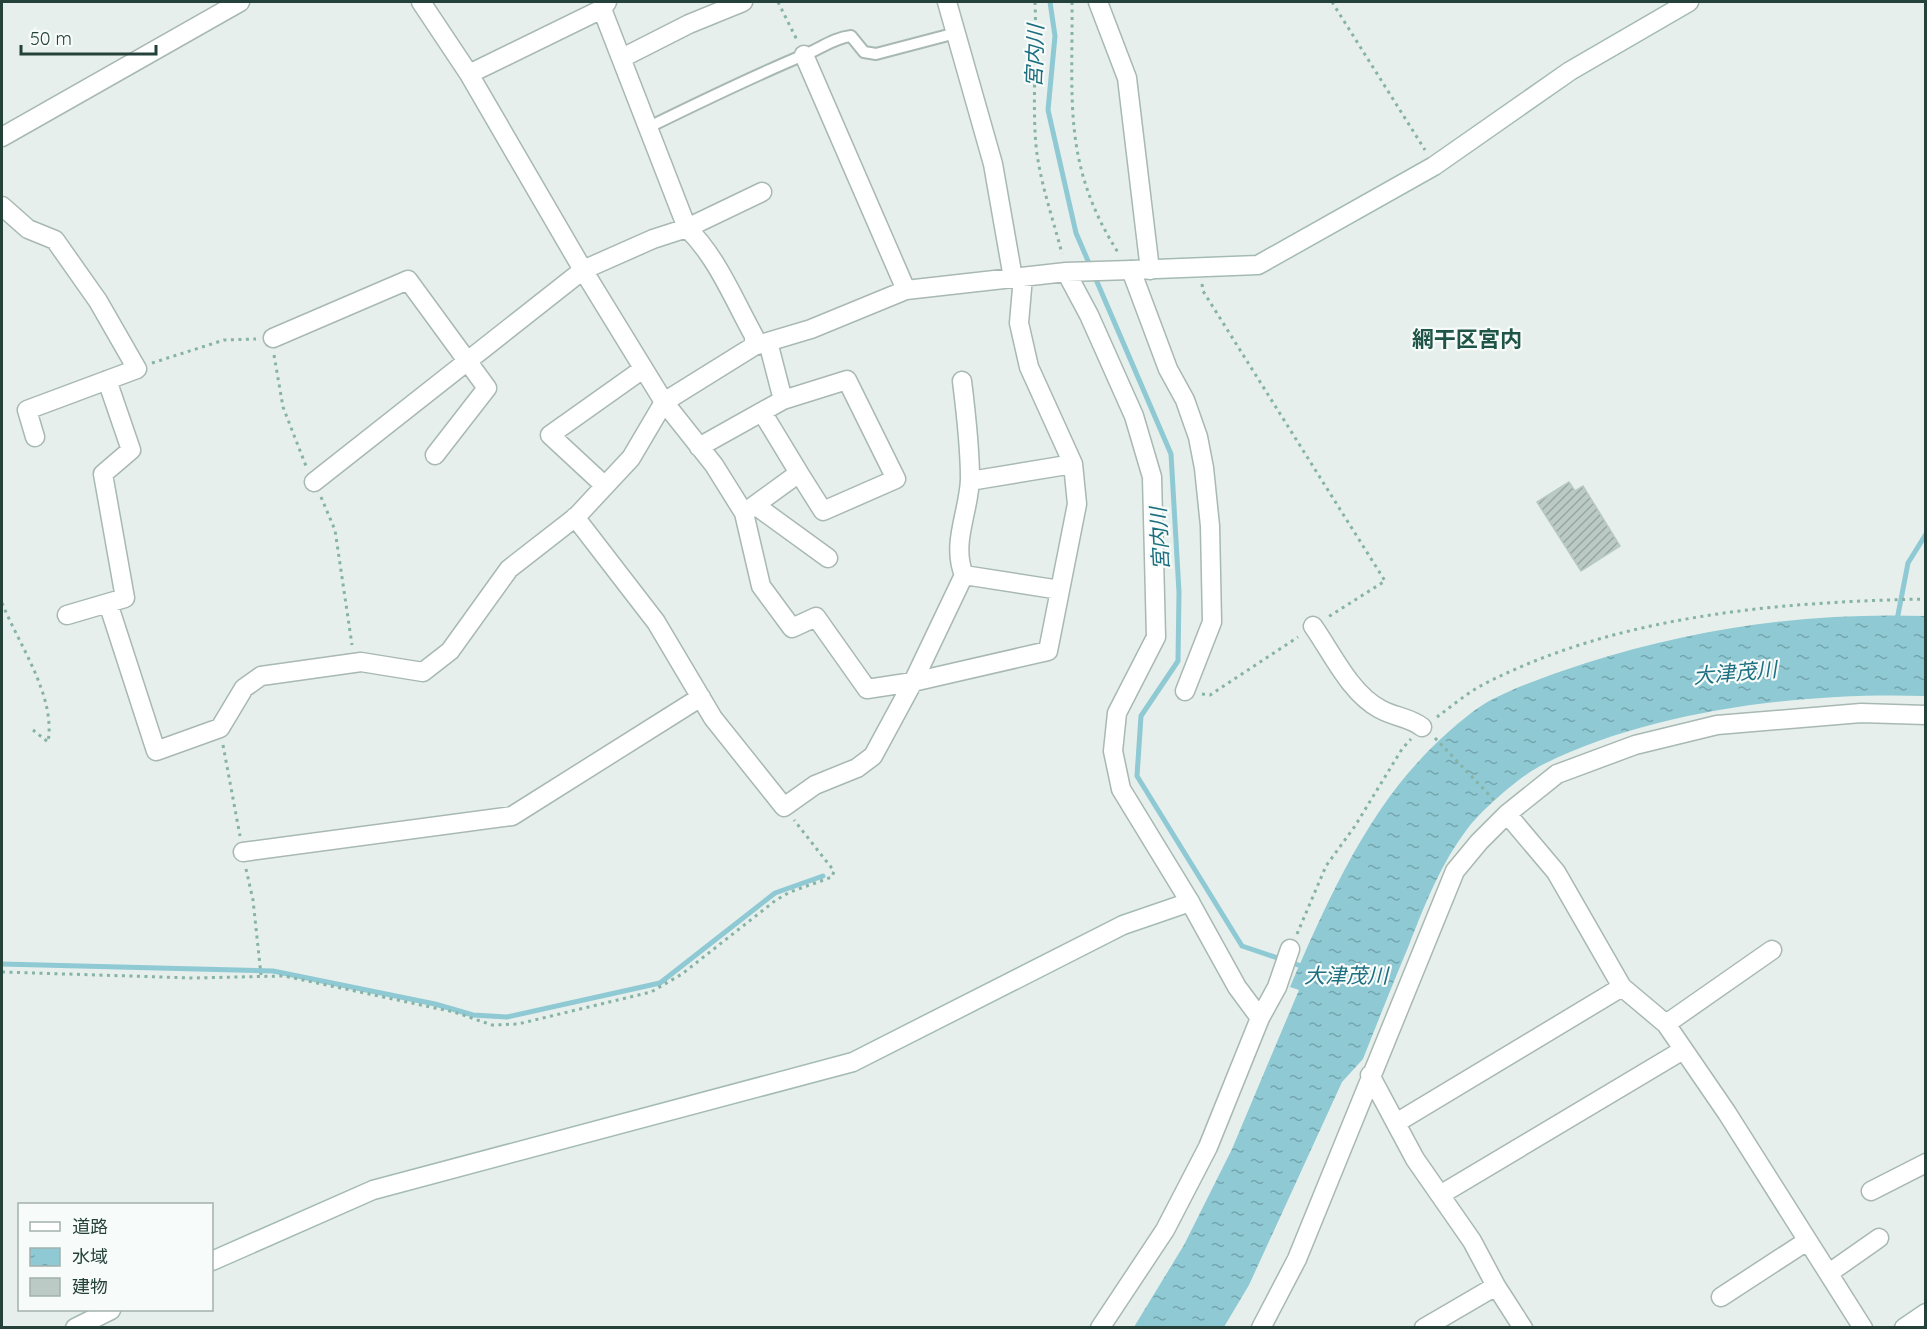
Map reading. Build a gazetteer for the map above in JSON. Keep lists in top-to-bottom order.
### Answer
{
  "districts": ["網干区宮内"],
  "water": ["宮内川", "大津茂川"],
  "legend": ["道路", "水域", "建物"],
  "scale_bar": "50 m"
}
